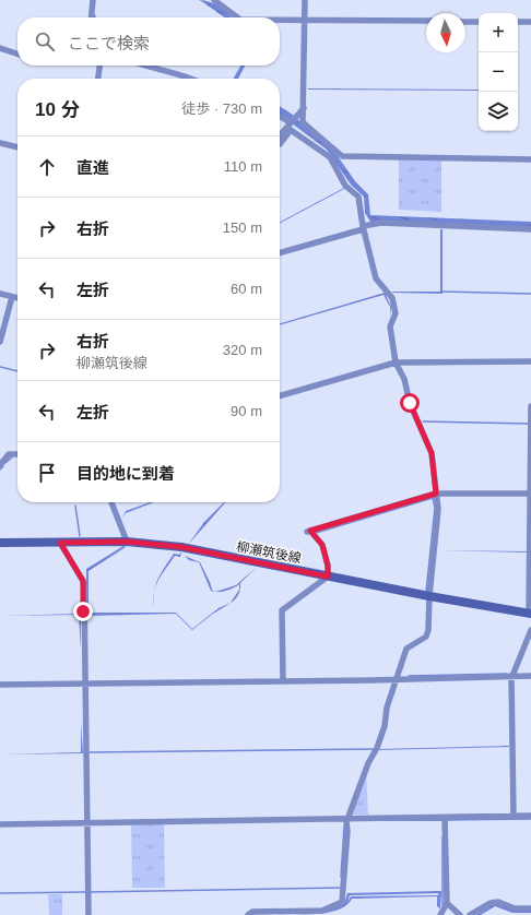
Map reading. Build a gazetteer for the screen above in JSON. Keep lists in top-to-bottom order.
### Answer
{
  "streets": {
    "main road": ["柳瀬筑後線"]
  },
  "north": "bottom",
  "page": {
    "map_buttons": ["+", "−"],
    "search": "ここで検索",
    "heading": ["10 分", "徒歩 · 730 m"],
    "list": [
      ["直進", "110 m"],
      ["右折", "150 m"],
      ["左折", "60 m"],
      ["右折", "柳瀬筑後線", "320 m"],
      ["左折", "90 m"],
      "目的地に到着"
    ]
  }
}
